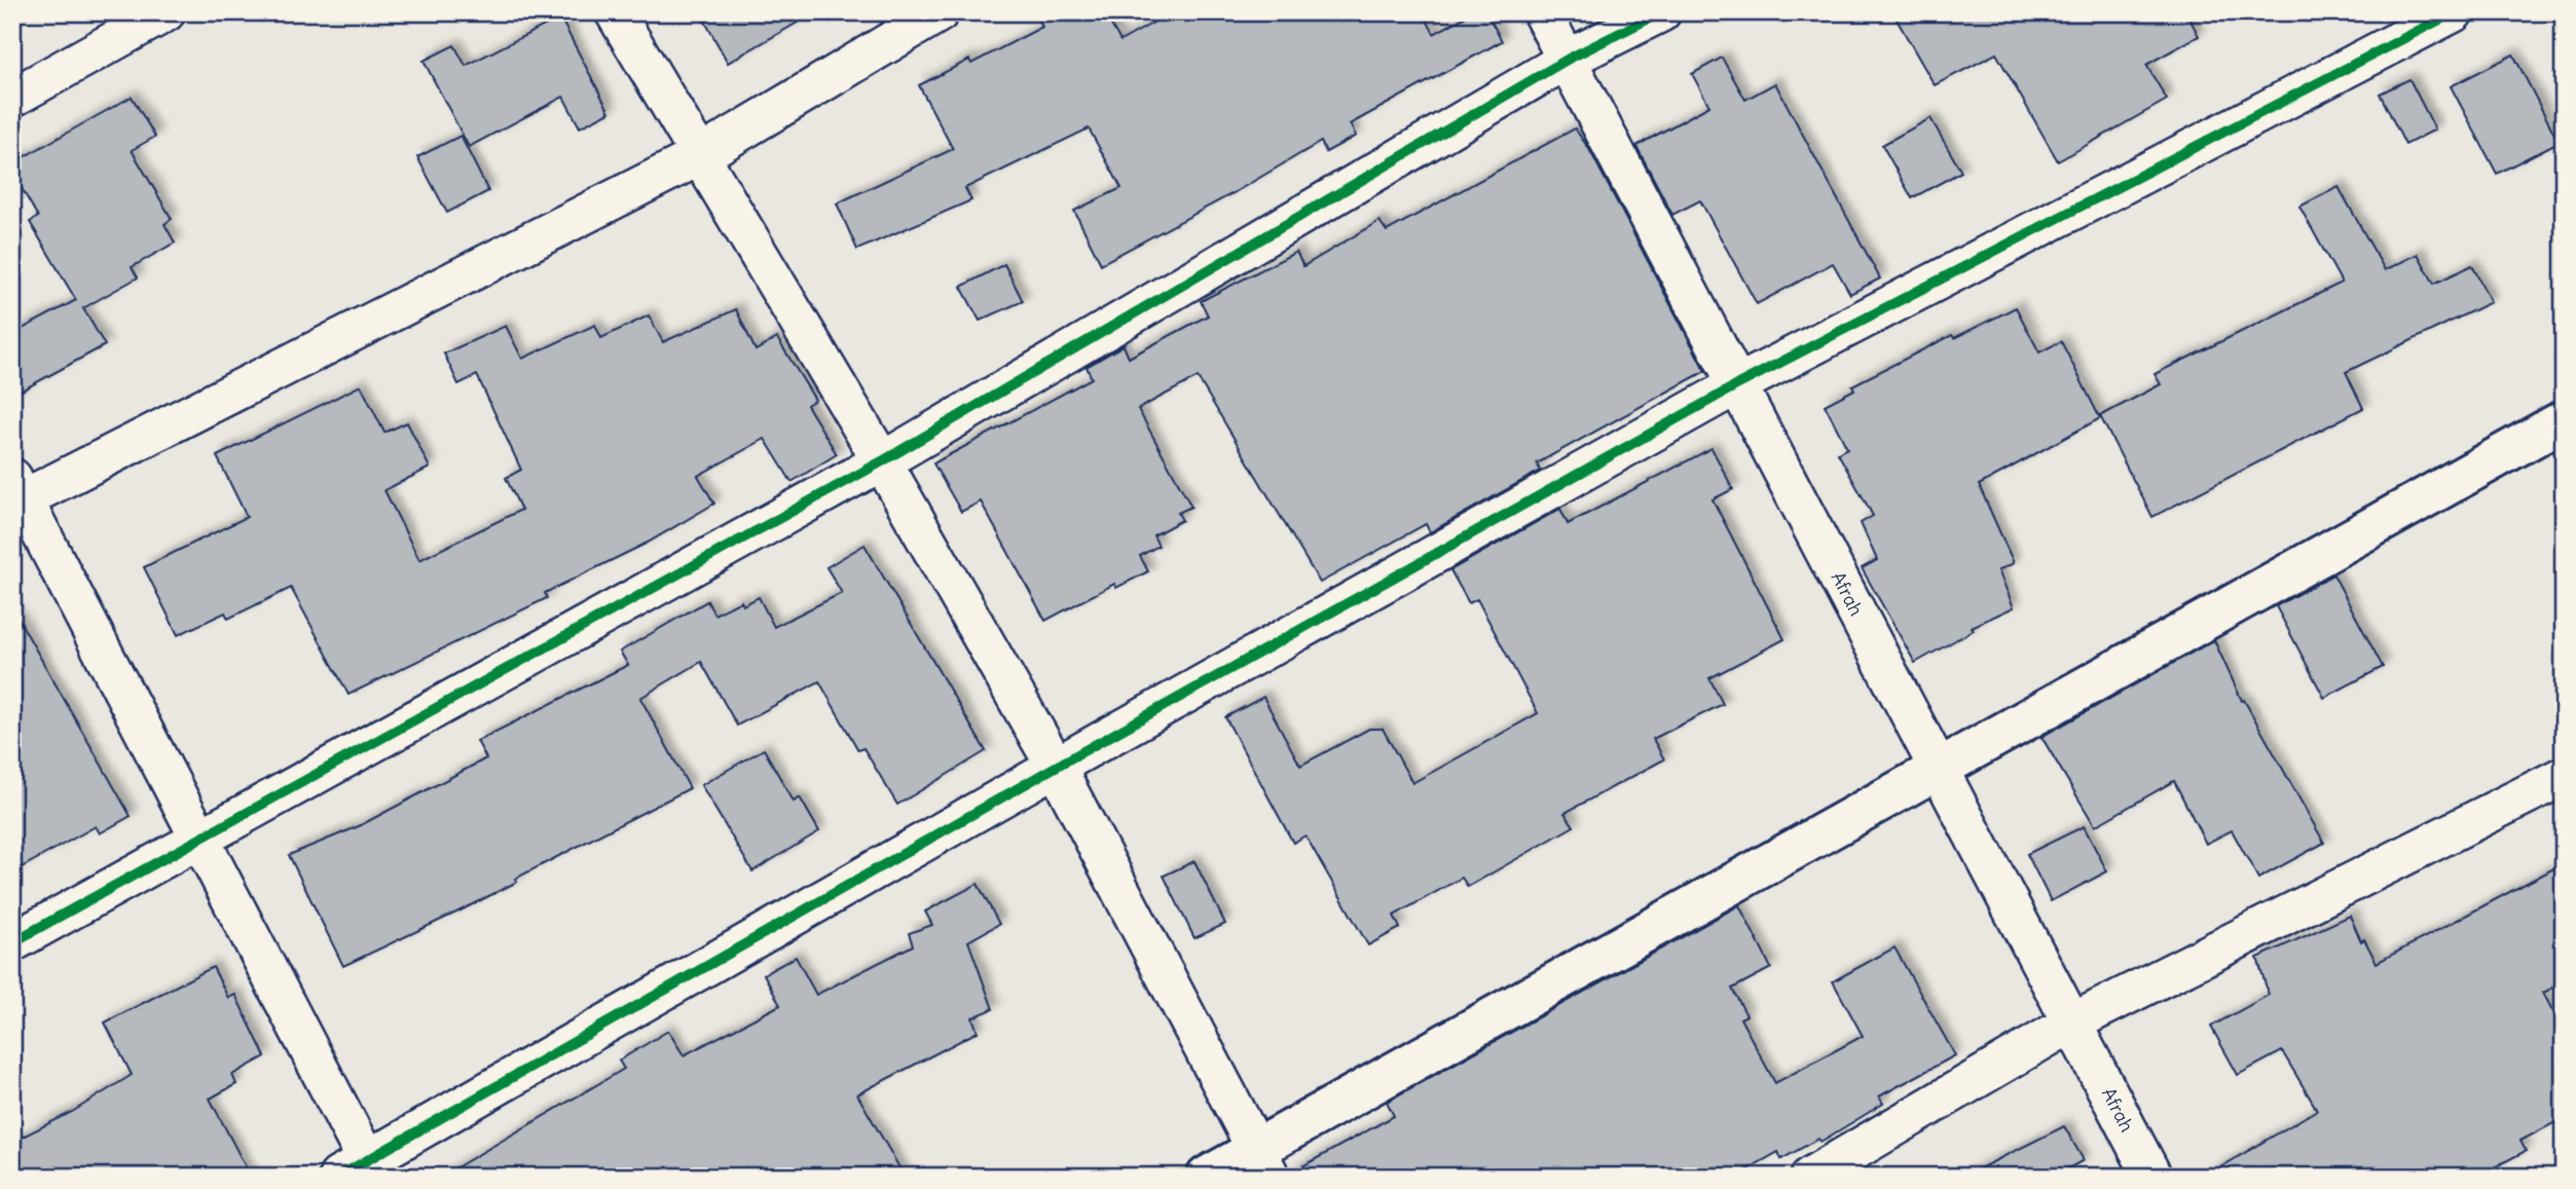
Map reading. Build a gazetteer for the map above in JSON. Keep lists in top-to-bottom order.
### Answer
{
  "streets": {
    "street": ["Afrah"]
  }
}
